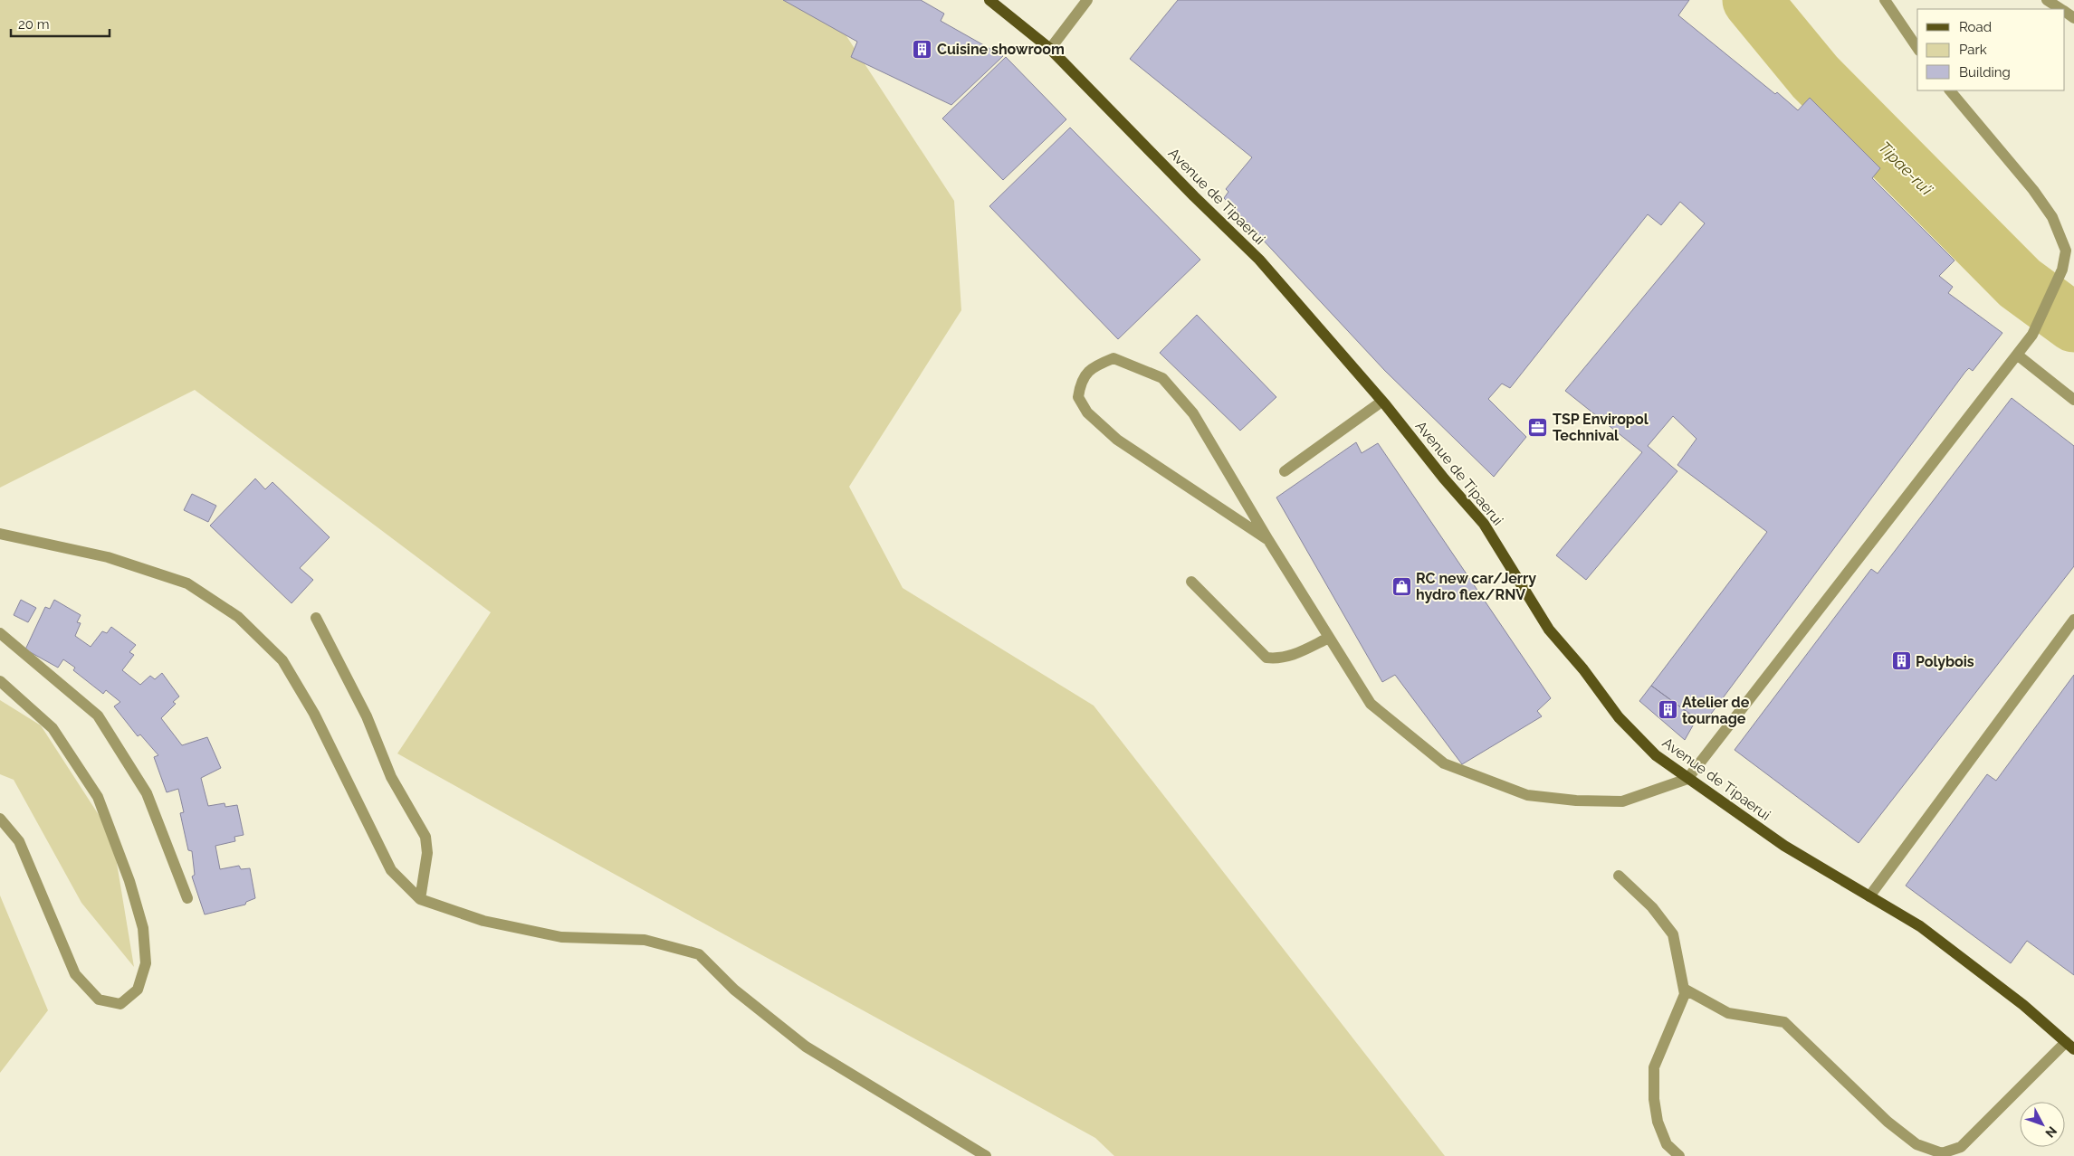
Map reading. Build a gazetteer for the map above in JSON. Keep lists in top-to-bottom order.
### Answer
{
  "streets": {
    "main road": ["Avenue de Tipaerui"]
  },
  "water": ["Tipae-ru’i"],
  "places": {
    "building": ["Cuisine showroom", "Polybois", "Atelier de tournage"],
    "office": ["TSP Enviropol Technival"],
    "shop": ["RC new car/Jerry hydro flex/RNV"]
  },
  "legend": ["Road", "Park", "Building"],
  "scale_bar": "20 m",
  "north": "bottom right"
}
